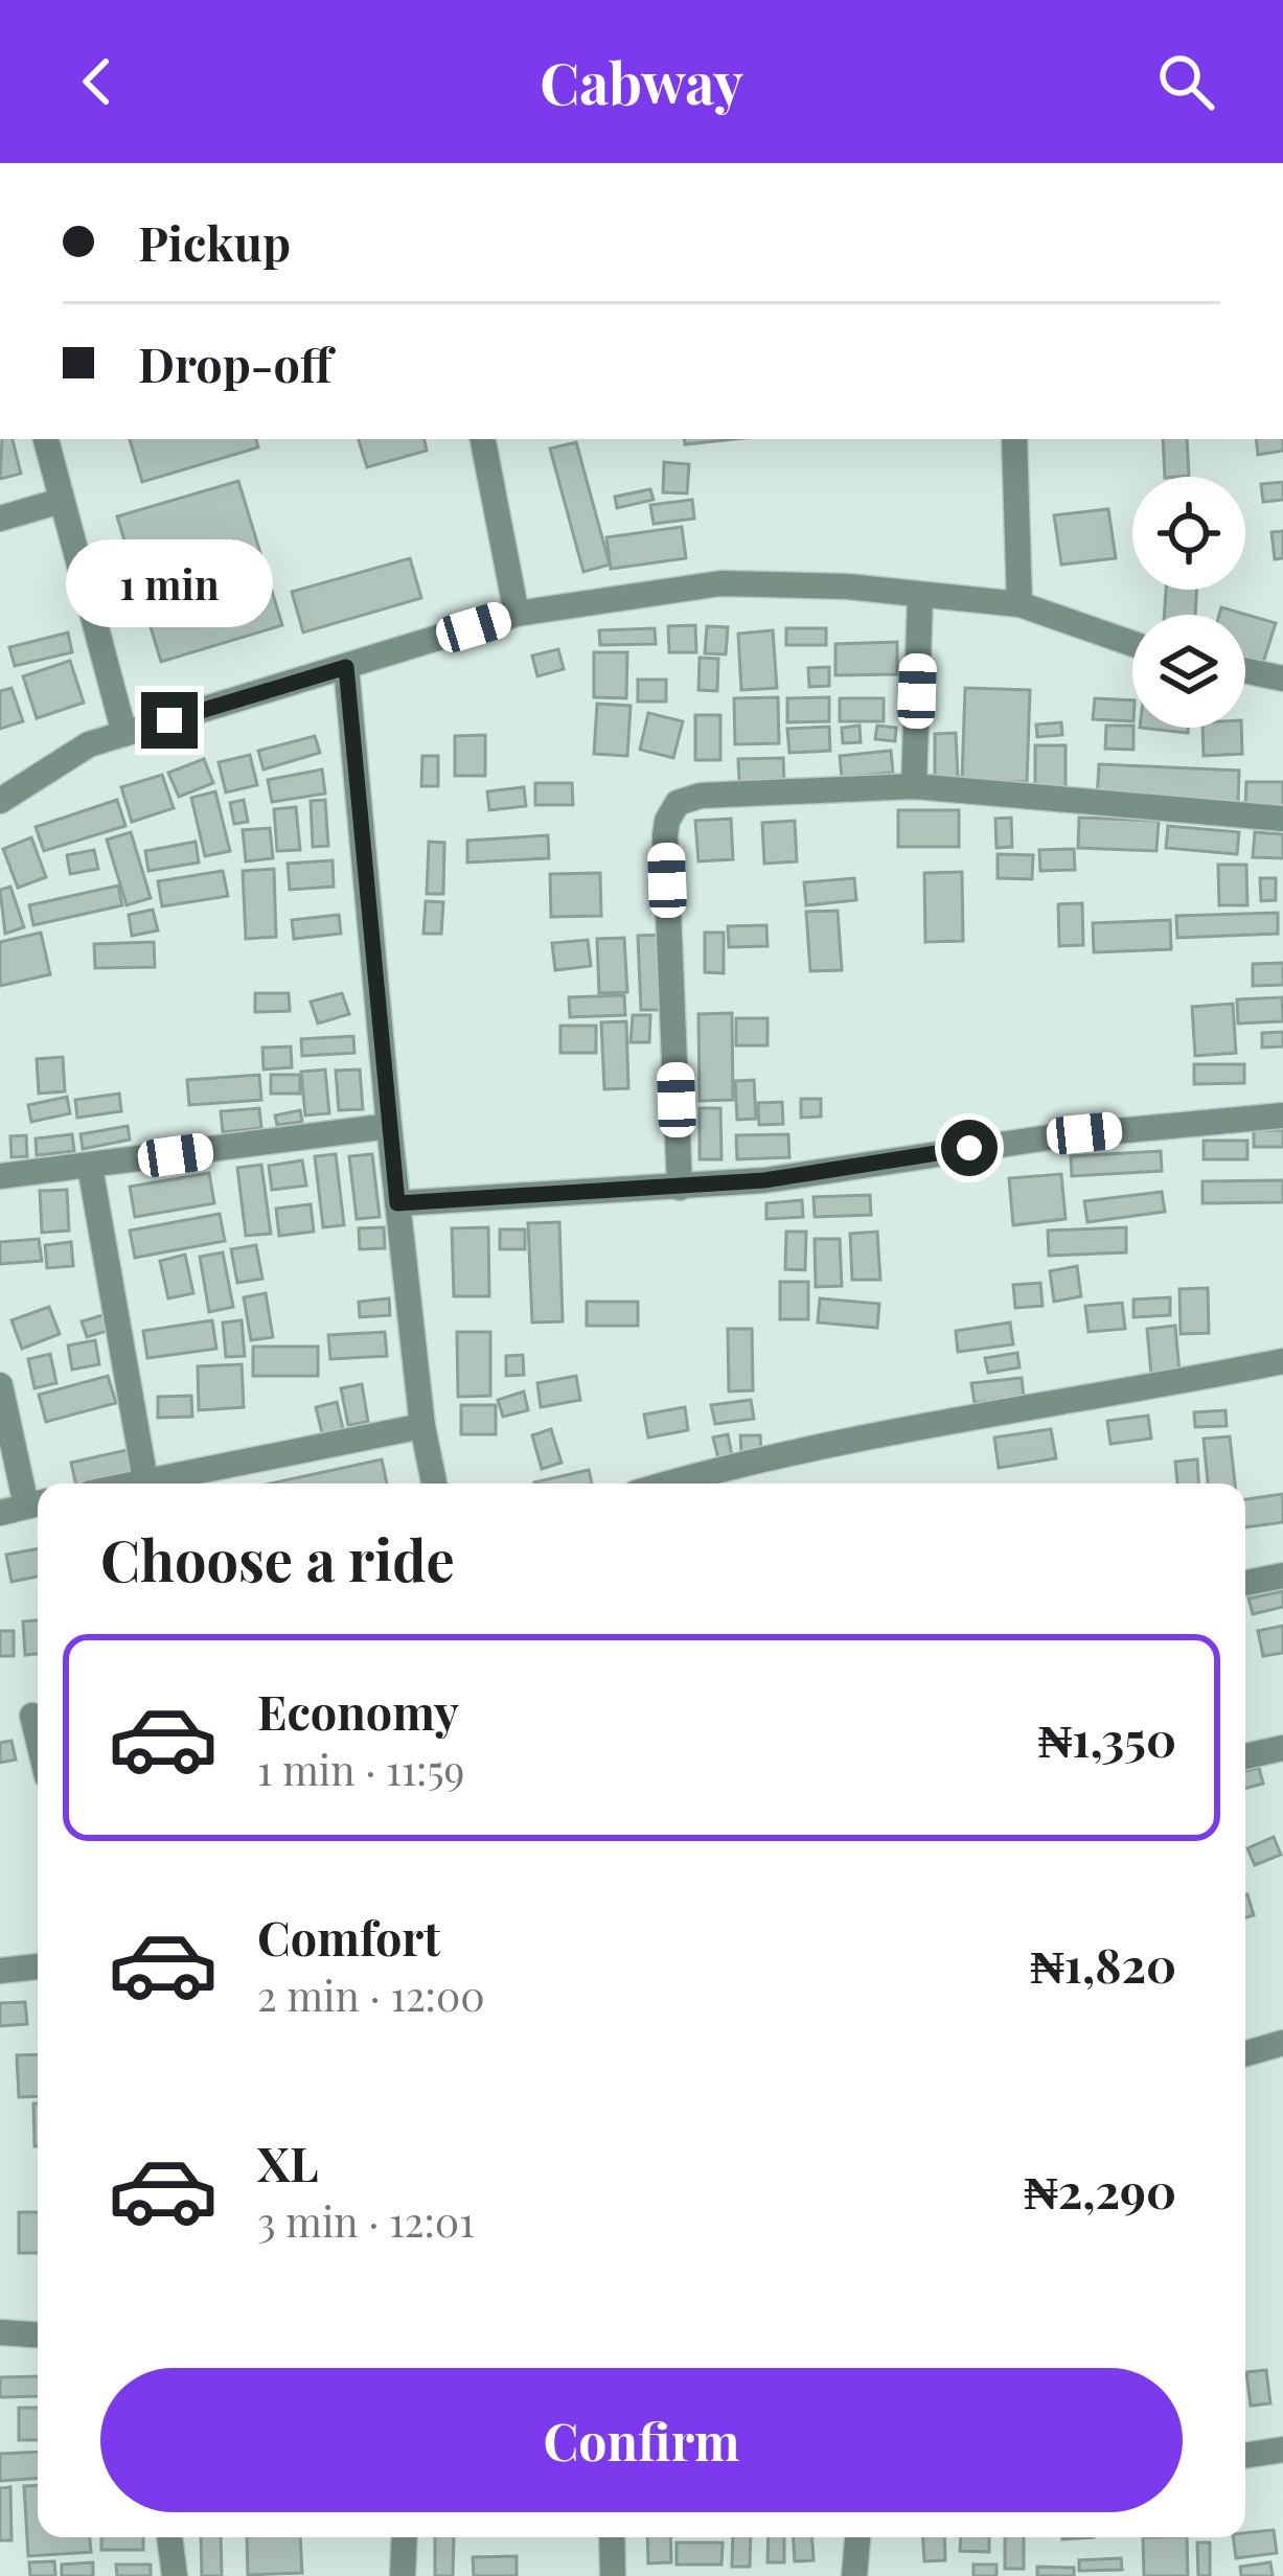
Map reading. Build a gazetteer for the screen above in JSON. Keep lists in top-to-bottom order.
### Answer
{
  "page": {
    "header": "Cabway",
    "banner": ["Pickup", "Drop-off"],
    "bubble": "1 min",
    "heading": "Choose a ride",
    "list": [
      {
        "name": "Economy",
        "note": "1 min · 11:59",
        "value": "₦1,350"
      },
      {
        "name": "Comfort",
        "note": "2 min · 12:00",
        "value": "₦1,820"
      },
      {
        "name": "XL",
        "note": "3 min · 12:01",
        "value": "₦2,290"
      }
    ],
    "buttons": "Confirm"
  }
}
